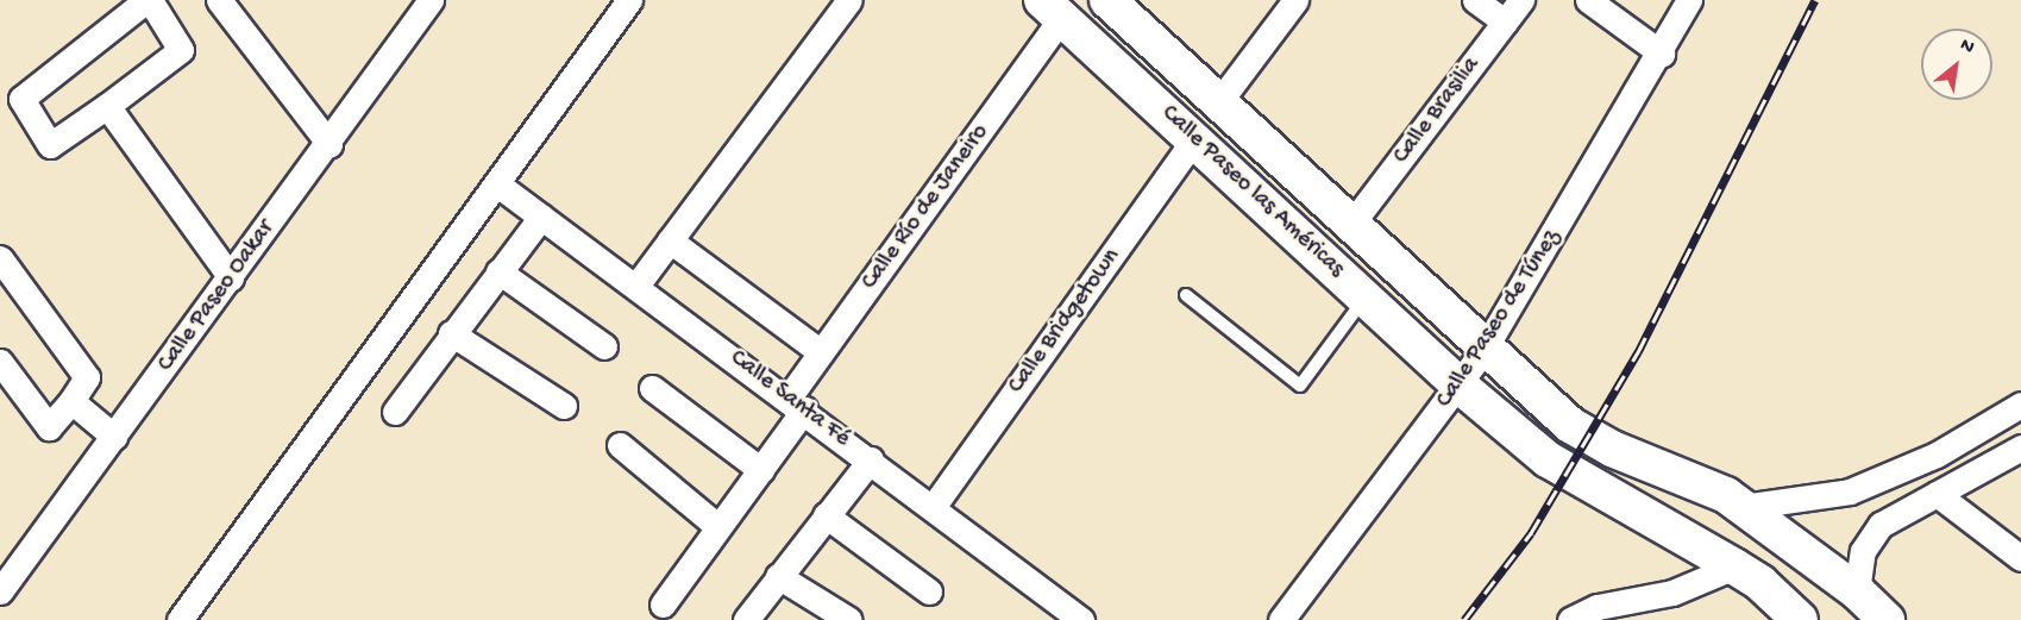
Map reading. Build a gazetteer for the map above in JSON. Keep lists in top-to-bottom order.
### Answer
{
  "streets": {
    "street": [
      "Calle Brasilia",
      "Calle Paseo las Américas",
      "Calle Río de Janeiro",
      "Calle Paseo Oakar",
      "Calle Paseo de Túnez",
      "Calle Bridgetown",
      "Calle Santa Fé"
    ]
  },
  "crossings": [
    ["Calle Brasilia", "Calle Paseo las Américas"],
    ["Calle Paseo las Américas", "Calle Río de Janeiro"],
    ["Calle Paseo las Américas", "Calle Paseo de Túnez"],
    ["Calle Paseo las Américas", "Calle Bridgetown"],
    ["Calle Río de Janeiro", "Calle Santa Fé"],
    ["Calle Bridgetown", "Calle Santa Fé"]
  ],
  "north": "top right"
}
